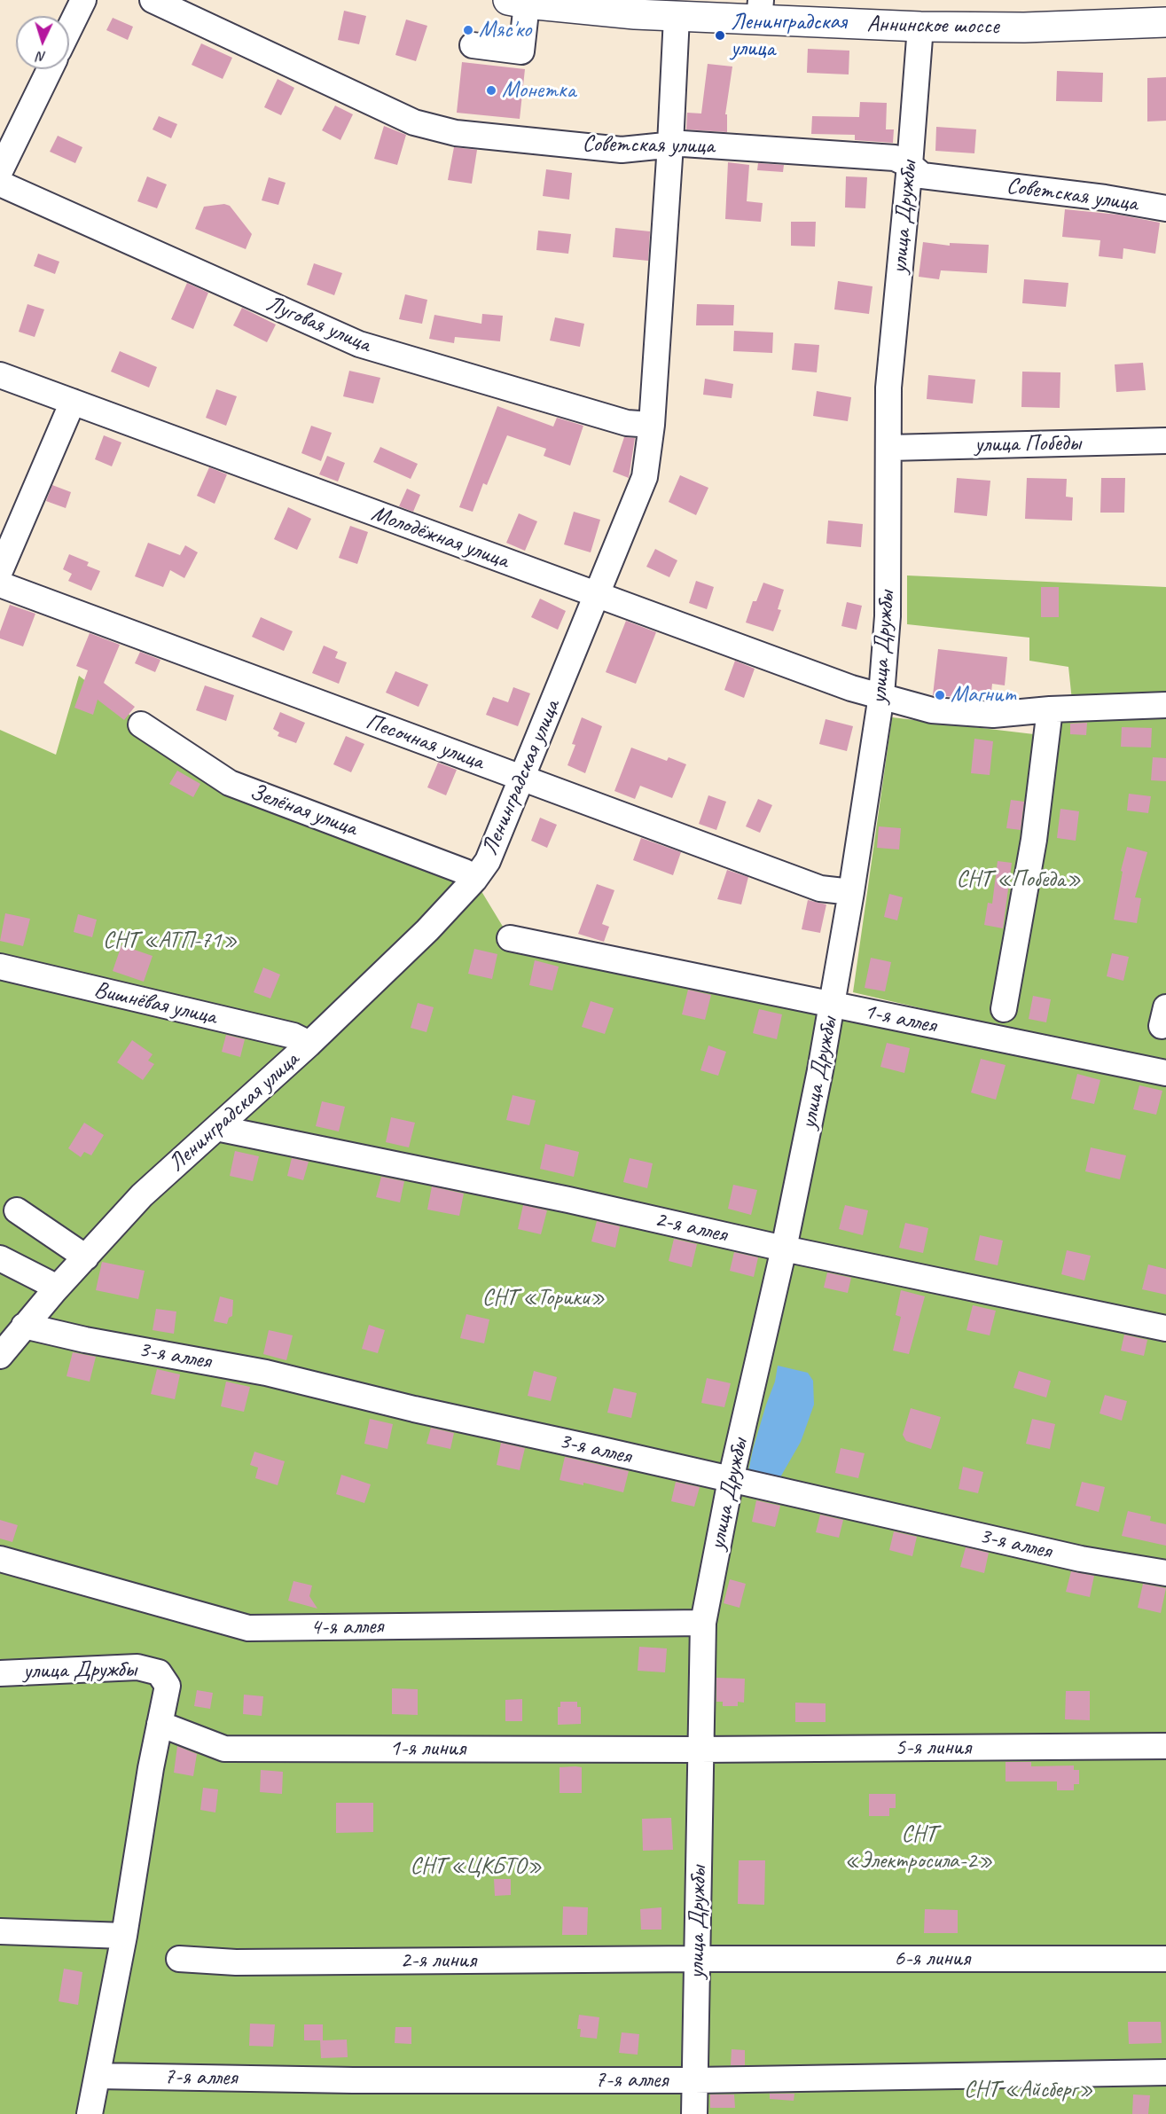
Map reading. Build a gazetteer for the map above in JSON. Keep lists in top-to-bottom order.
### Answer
{
  "streets": {
    "main road": ["Аннинское шоссе"],
    "street": [
      "Советская улица",
      "улица Дружбы",
      "Луговая улица",
      "улица Победы",
      "Молодёжная улица",
      "Песочная улица",
      "Ленинградская улица",
      "Зелёная улица",
      "Вишнёвая улица",
      "1-я аллея",
      "2-я аллея",
      "3-я аллея",
      "4-я аллея",
      "5-я линия",
      "1-я линия",
      "6-я линия",
      "2-я линия",
      "7-я аллея"
    ]
  },
  "crossings": [
    ["Аннинское шоссе", "улица Дружбы"],
    ["Аннинское шоссе", "Ленинградская улица"],
    ["Советская улица", "улица Дружбы"],
    ["Советская улица", "Ленинградская улица"],
    ["улица Дружбы", "улица Победы"],
    ["улица Дружбы", "Молодёжная улица"],
    ["улица Дружбы", "Песочная улица"],
    ["улица Дружбы", "1-я аллея"],
    ["улица Дружбы", "2-я аллея"],
    ["улица Дружбы", "3-я аллея"],
    ["улица Дружбы", "4-я аллея"],
    ["улица Дружбы", "5-я линия"],
    ["улица Дружбы", "1-я линия"],
    ["улица Дружбы", "6-я линия"],
    ["улица Дружбы", "2-я линия"],
    ["улица Дружбы", "7-я аллея"],
    ["Луговая улица", "Ленинградская улица"],
    ["Молодёжная улица", "Ленинградская улица"],
    ["Песочная улица", "Ленинградская улица"],
    ["Ленинградская улица", "Зелёная улица"],
    ["Ленинградская улица", "Вишнёвая улица"],
    ["Ленинградская улица", "2-я аллея"],
    ["Ленинградская улица", "3-я аллея"],
    ["5-я линия", "1-я линия"],
    ["6-я линия", "2-я линия"]
  ],
  "parks": [
    "СНТ «Победа»",
    "СНТ «АТП-71»",
    "СНТ «Торики»",
    "СНТ «Электросила-2»",
    "СНТ «ЦКБТО»",
    "СНТ «Айсберг»"
  ],
  "places": [
    "Мяс'ко",
    "Ленинградская улица",
    "Монетка",
    "Магнит"
  ],
  "north": "bottom"
}
